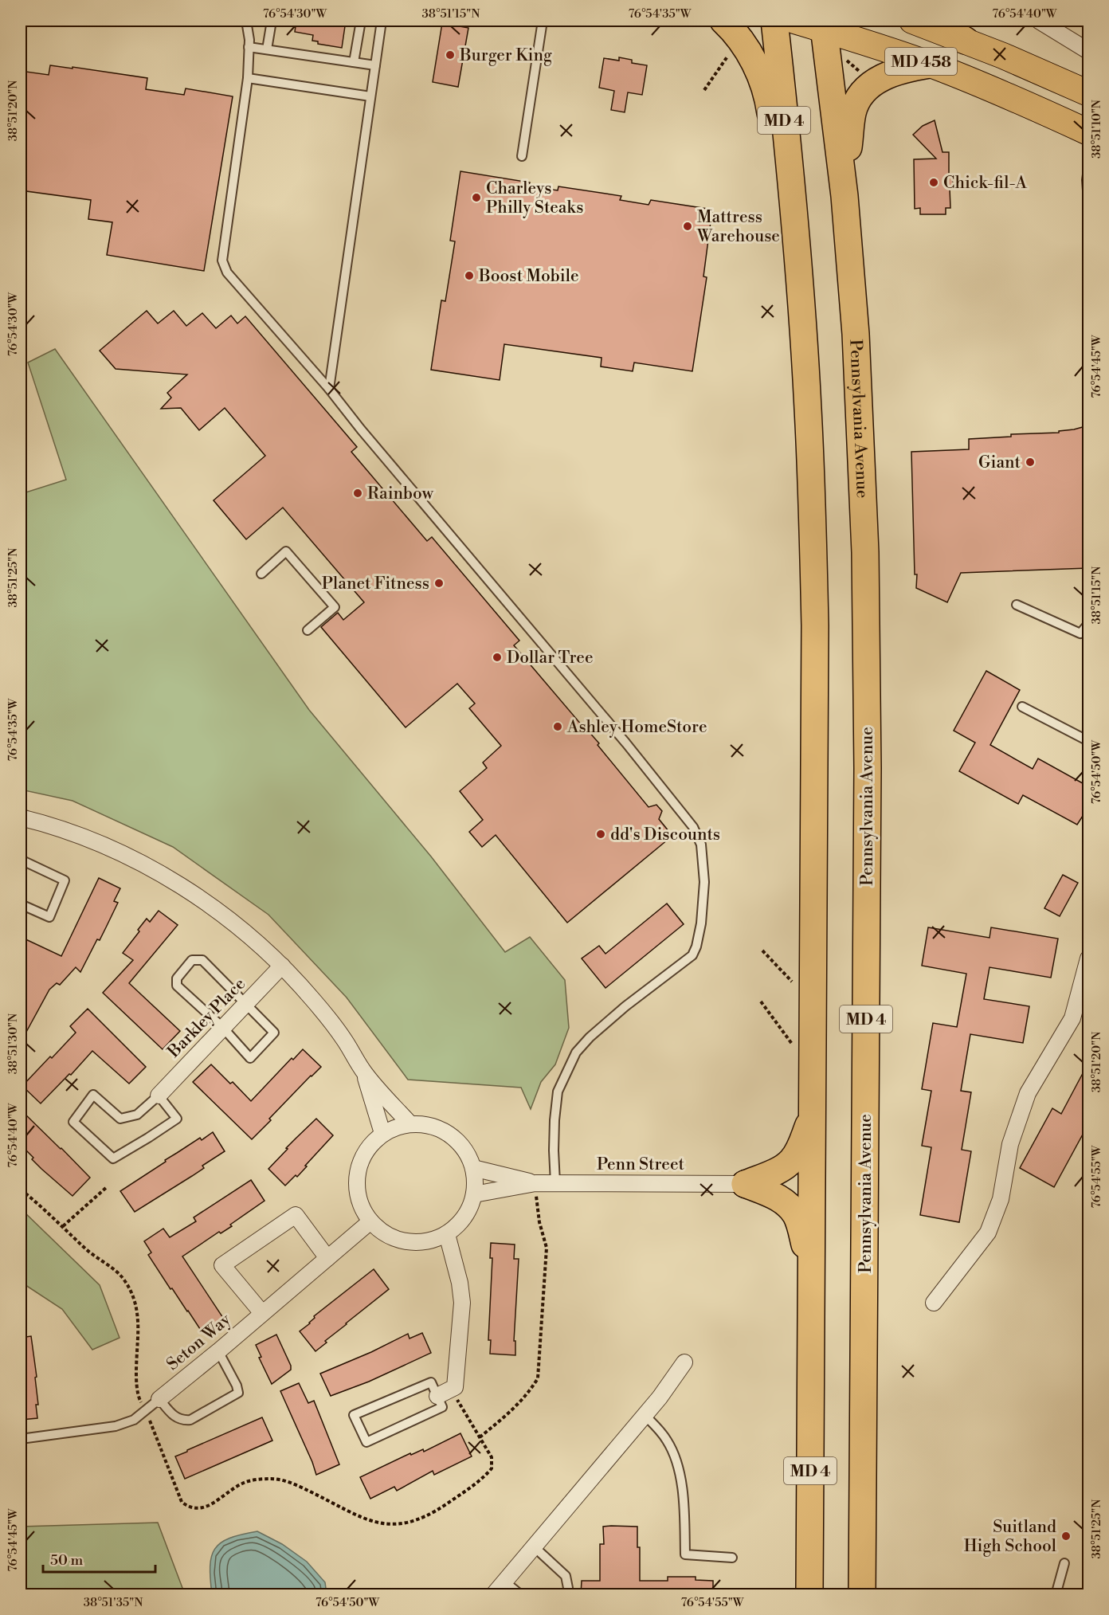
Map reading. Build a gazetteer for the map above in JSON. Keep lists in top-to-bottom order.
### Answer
{
  "streets": {
    "highway": ["MD 4", "Pennsylvania Avenue"],
    "main road": ["MD 458"],
    "street": ["Barkley Place", "Penn Street", "Seton Way"]
  },
  "crossings": [
    ["MD 458", "Pennsylvania Avenue"],
    ["Penn Street", "Seton Way"]
  ],
  "places": [
    "Burger King",
    "Chick-fil-A",
    "Charleys Philly Steaks",
    "Mattress Warehouse",
    "Boost Mobile",
    "Giant",
    "Rainbow",
    "Planet Fitness",
    "Dollar Tree",
    "Ashley HomeStore",
    "dd's Discounts",
    "Suitland High School"
  ],
  "scale_bar": "50 m",
  "coordinates": [
    "76°54'30\"W",
    "38°51'15\"N",
    "76°54'35\"W",
    "76°54'40\"W",
    "38°51'20\"N",
    "38°51'10\"N",
    "76°54'45\"W",
    "38°51'25\"N",
    "76°54'50\"W",
    "38°51'30\"N",
    "76°54'55\"W",
    "38°51'35\"N"
  ]
}
